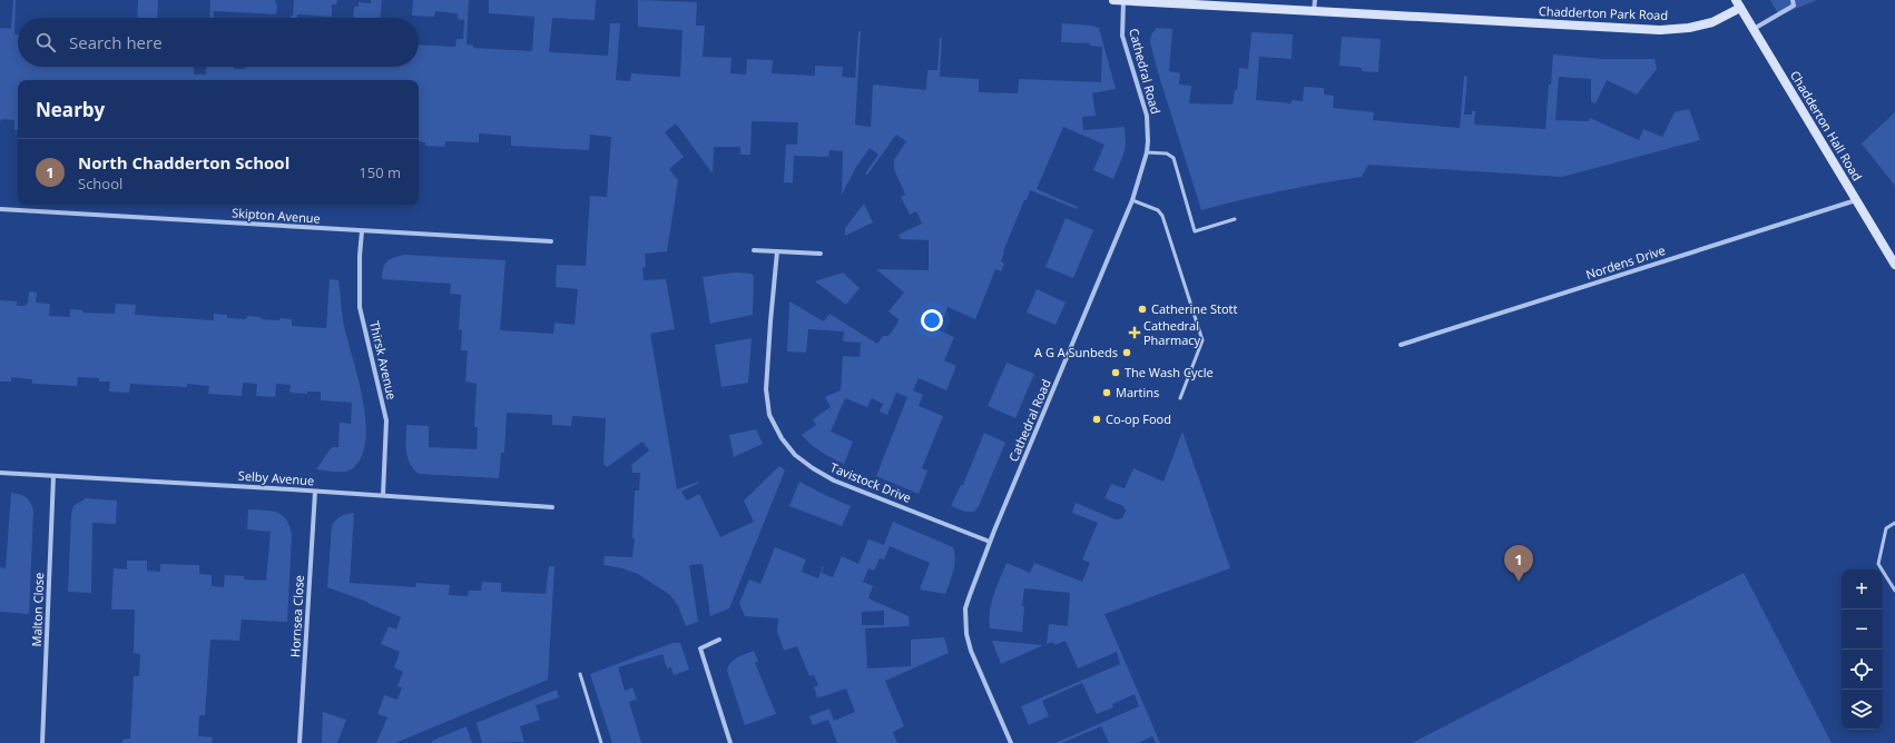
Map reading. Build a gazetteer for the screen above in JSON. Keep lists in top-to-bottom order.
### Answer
{
  "streets": {
    "street": [
      "Chadderton Park Road",
      "Cathedral Road",
      "Chadderton Hall Road",
      "Skipton Avenue",
      "Nordens Drive",
      "Thirsk Avenue",
      "Selby Avenue",
      "Tavistock Drive",
      "Malton Close",
      "Hornsea Close"
    ]
  },
  "crossings": [
    ["Chadderton Park Road", "Cathedral Road"],
    ["Chadderton Park Road", "Chadderton Hall Road"],
    ["Cathedral Road", "Tavistock Drive"],
    ["Chadderton Hall Road", "Nordens Drive"],
    ["Skipton Avenue", "Thirsk Avenue"],
    ["Thirsk Avenue", "Selby Avenue"],
    ["Selby Avenue", "Malton Close"],
    ["Selby Avenue", "Hornsea Close"]
  ],
  "places": {
    "other": [
      "Catherine Stott",
      "A G A Sunbeds",
      "The Wash Cycle",
      "Martins",
      "Co-op Food"
    ],
    "health": ["Cathedral Pharmacy"]
  },
  "page": {
    "search": "Search here",
    "heading": "Nearby",
    "list": [
      {
        "mark": "1",
        "name": "North Chadderton School",
        "note": "School",
        "value": "150 m"
      }
    ],
    "pins": "1",
    "map_buttons": ["+", "−"]
  }
}
